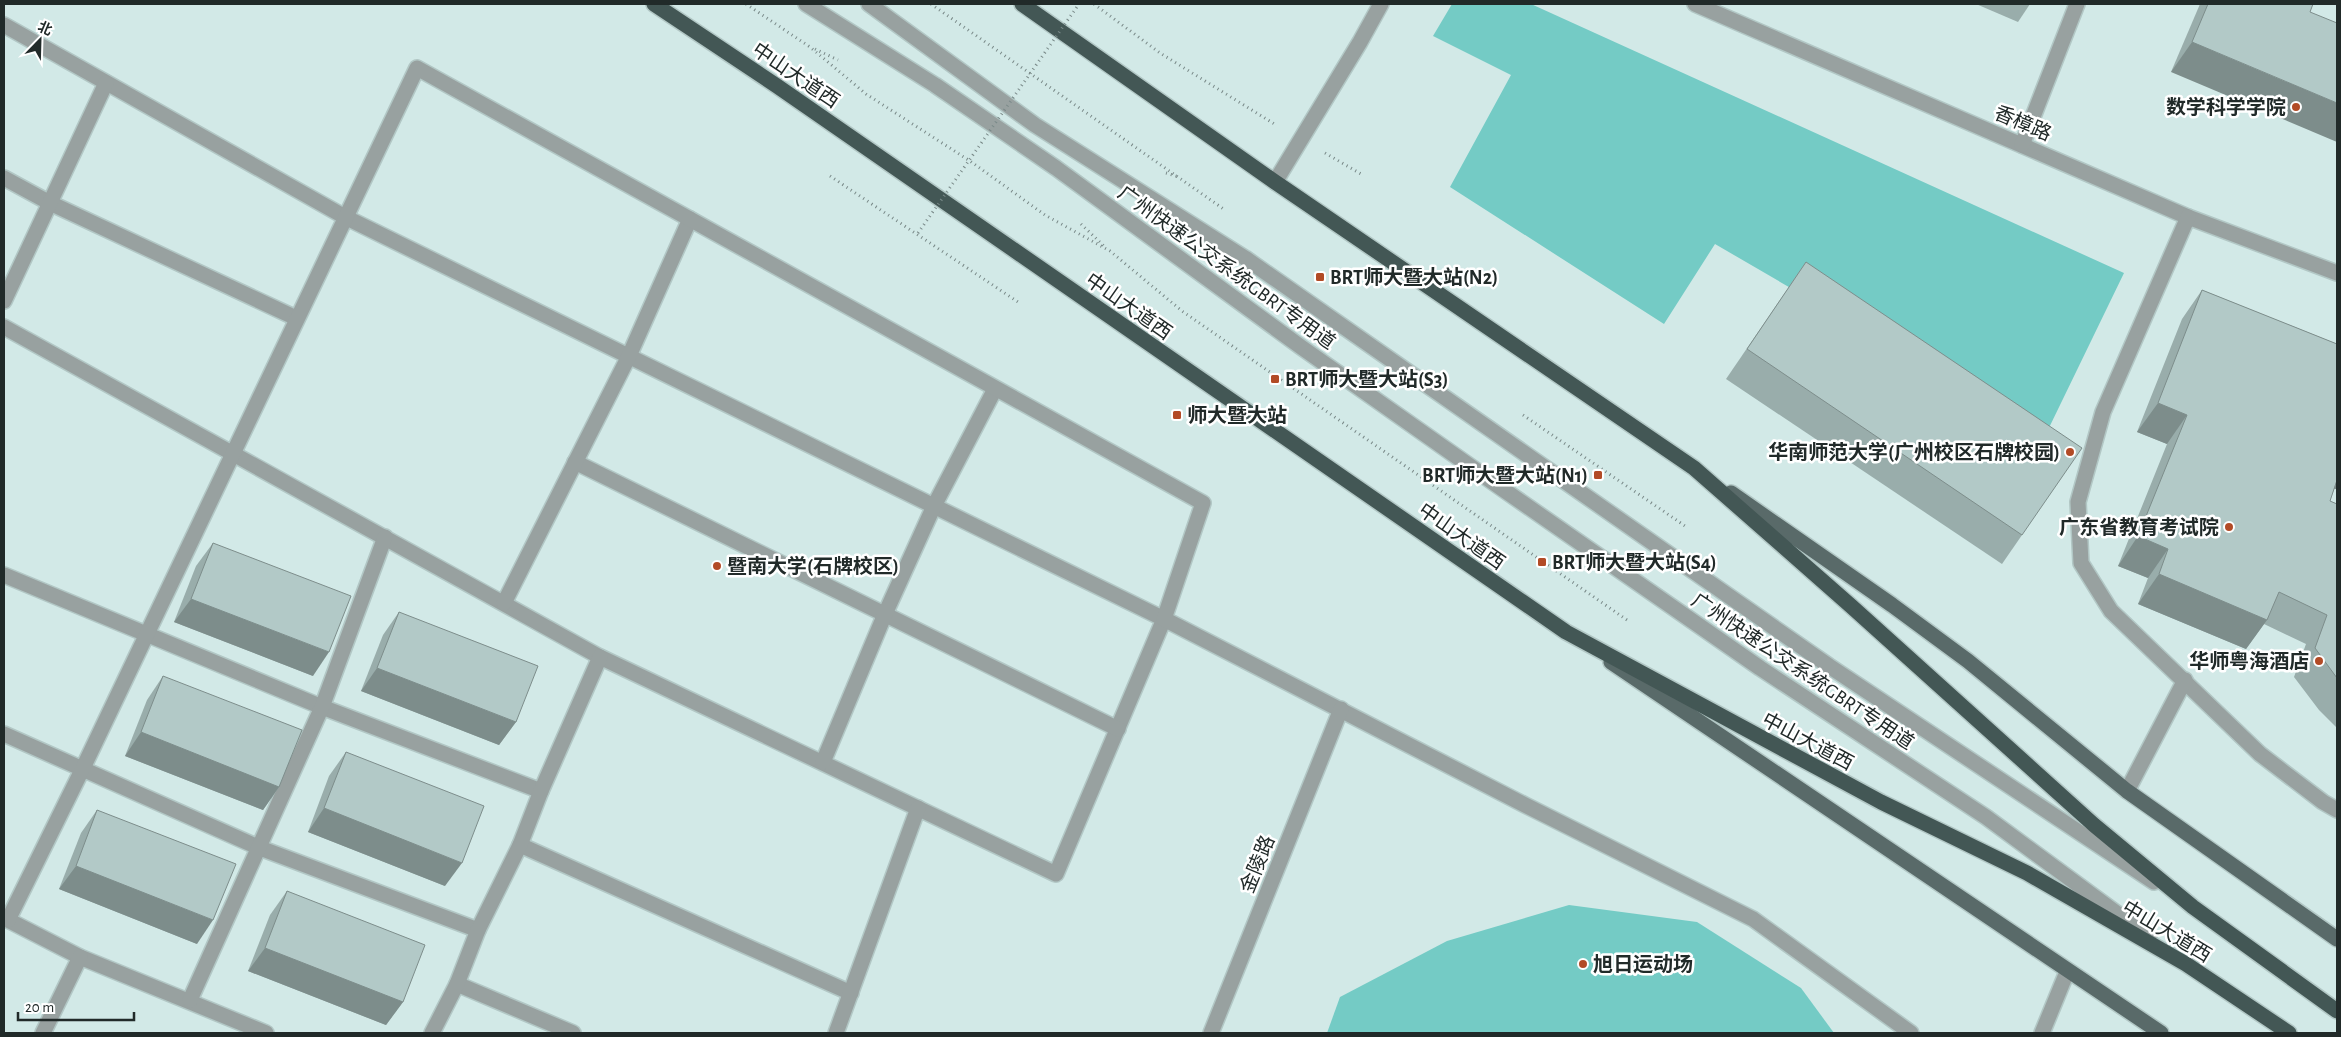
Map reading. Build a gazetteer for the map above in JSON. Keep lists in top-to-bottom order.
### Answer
{
  "streets": {
    "highway": ["中山大道西"],
    "street": ["香樟路", "广州快速公交系统GBRT专用道", "金陵路"]
  },
  "crossings": [
    ["中山大道西", "广州快速公交系统GBRT专用道"]
  ],
  "places": {
    "other": [
      "数学科学学院",
      "华南师范大学(广州校区石牌校园)",
      "广东省教育考试院",
      "暨南大学(石牌校区)",
      "华师粤海酒店",
      "旭日运动场"
    ],
    "transit": [
      "BRT师大暨大站(N2)",
      "BRT师大暨大站(S3)",
      "师大暨大站",
      "BRT师大暨大站(N1)",
      "BRT师大暨大站(S4)"
    ]
  },
  "scale_bar": "20 m",
  "north": "top right"
}
